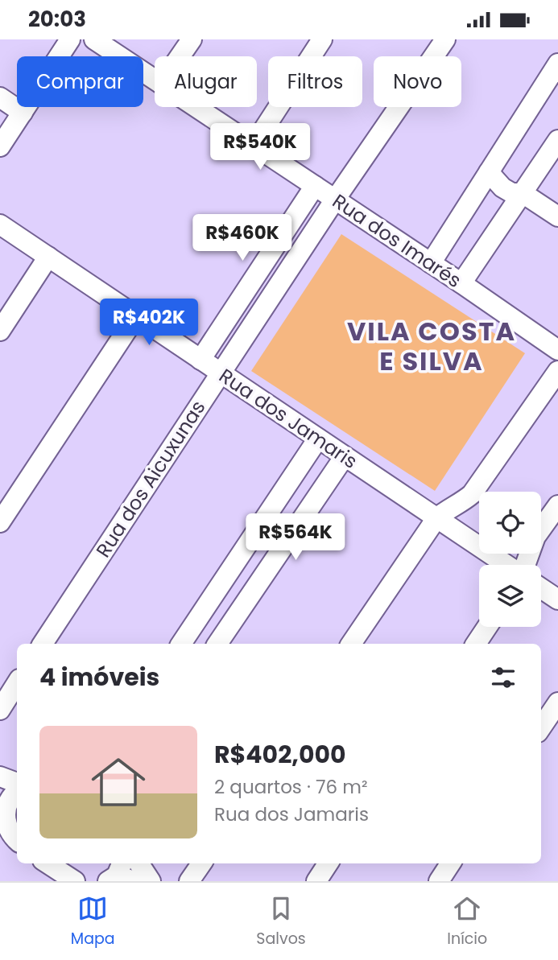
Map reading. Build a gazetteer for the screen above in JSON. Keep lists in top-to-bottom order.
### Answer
{
  "streets": {
    "street": ["Rua dos Imarés", "Rua dos Jamaris", "Rua dos Aicuxunas"]
  },
  "crossings": [
    ["Rua dos Imarés", "Rua dos Aicuxunas"],
    ["Rua dos Jamaris", "Rua dos Aicuxunas"]
  ],
  "districts": ["VILA COSTA E SILVA"],
  "page": {
    "status": "20:03",
    "chip": [
      "Comprar",
      "Alugar",
      "Filtros",
      "Novo"
    ],
    "price": [
      "R$540K",
      "R$460K",
      "R$402K",
      "R$564K"
    ],
    "heading": "4 imóveis",
    "list": [
      {
        "name": "R$402,000",
        "note": "2 quartos · 76 m² · Rua dos Jamaris"
      }
    ],
    "tabs": ["Mapa", "Salvos", "Início"]
  }
}
